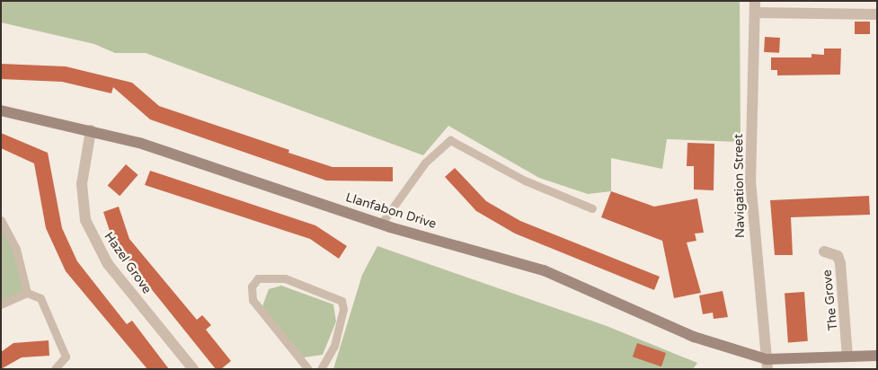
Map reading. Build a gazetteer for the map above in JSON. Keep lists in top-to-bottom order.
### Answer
{
  "streets": {
    "street": [
      "Navigation Street",
      "Llanfabon Drive",
      "Hazel Grove",
      "The Grove"
    ]
  },
  "crossings": [
    ["Navigation Street", "Llanfabon Drive"],
    ["Llanfabon Drive", "Hazel Grove"],
    ["Llanfabon Drive", "The Grove"]
  ]
}
